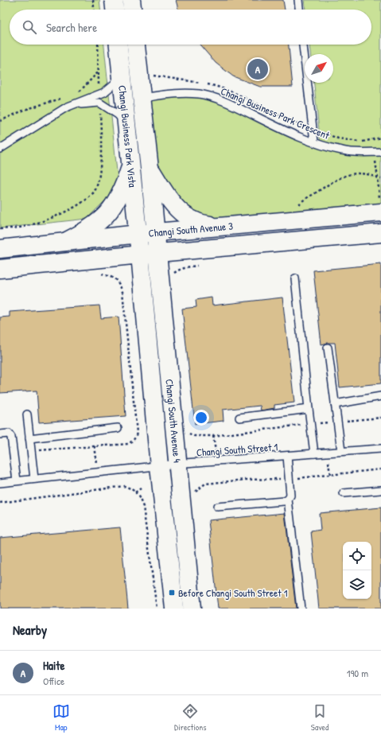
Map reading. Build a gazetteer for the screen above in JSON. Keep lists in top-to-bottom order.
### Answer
{
  "streets": {
    "main road": ["Changi Business Park Vista", "Changi South Avenue 3", "Changi South Avenue 4"],
    "lane": ["Changi Business Park Crescent", "Changi South Street 1"]
  },
  "crossings": [
    ["Changi Business Park Crescent", "Changi Business Park Vista"],
    ["Changi Business Park Vista", "Changi South Avenue 3"],
    ["Changi Business Park Vista", "Changi South Avenue 4"],
    ["Changi South Avenue 3", "Changi South Avenue 4"],
    ["Changi South Avenue 4", "Changi South Street 1"]
  ],
  "places": {
    "transit": ["Before Changi South Street 1"]
  },
  "north": "top right",
  "page": {
    "search": "Search here",
    "pins": "A",
    "heading": "Nearby",
    "list": [
      {
        "mark": "A",
        "name": "Haite",
        "note": "Office",
        "value": "190 m"
      }
    ],
    "nav": ["Map", "Directions", "Saved"]
  }
}
